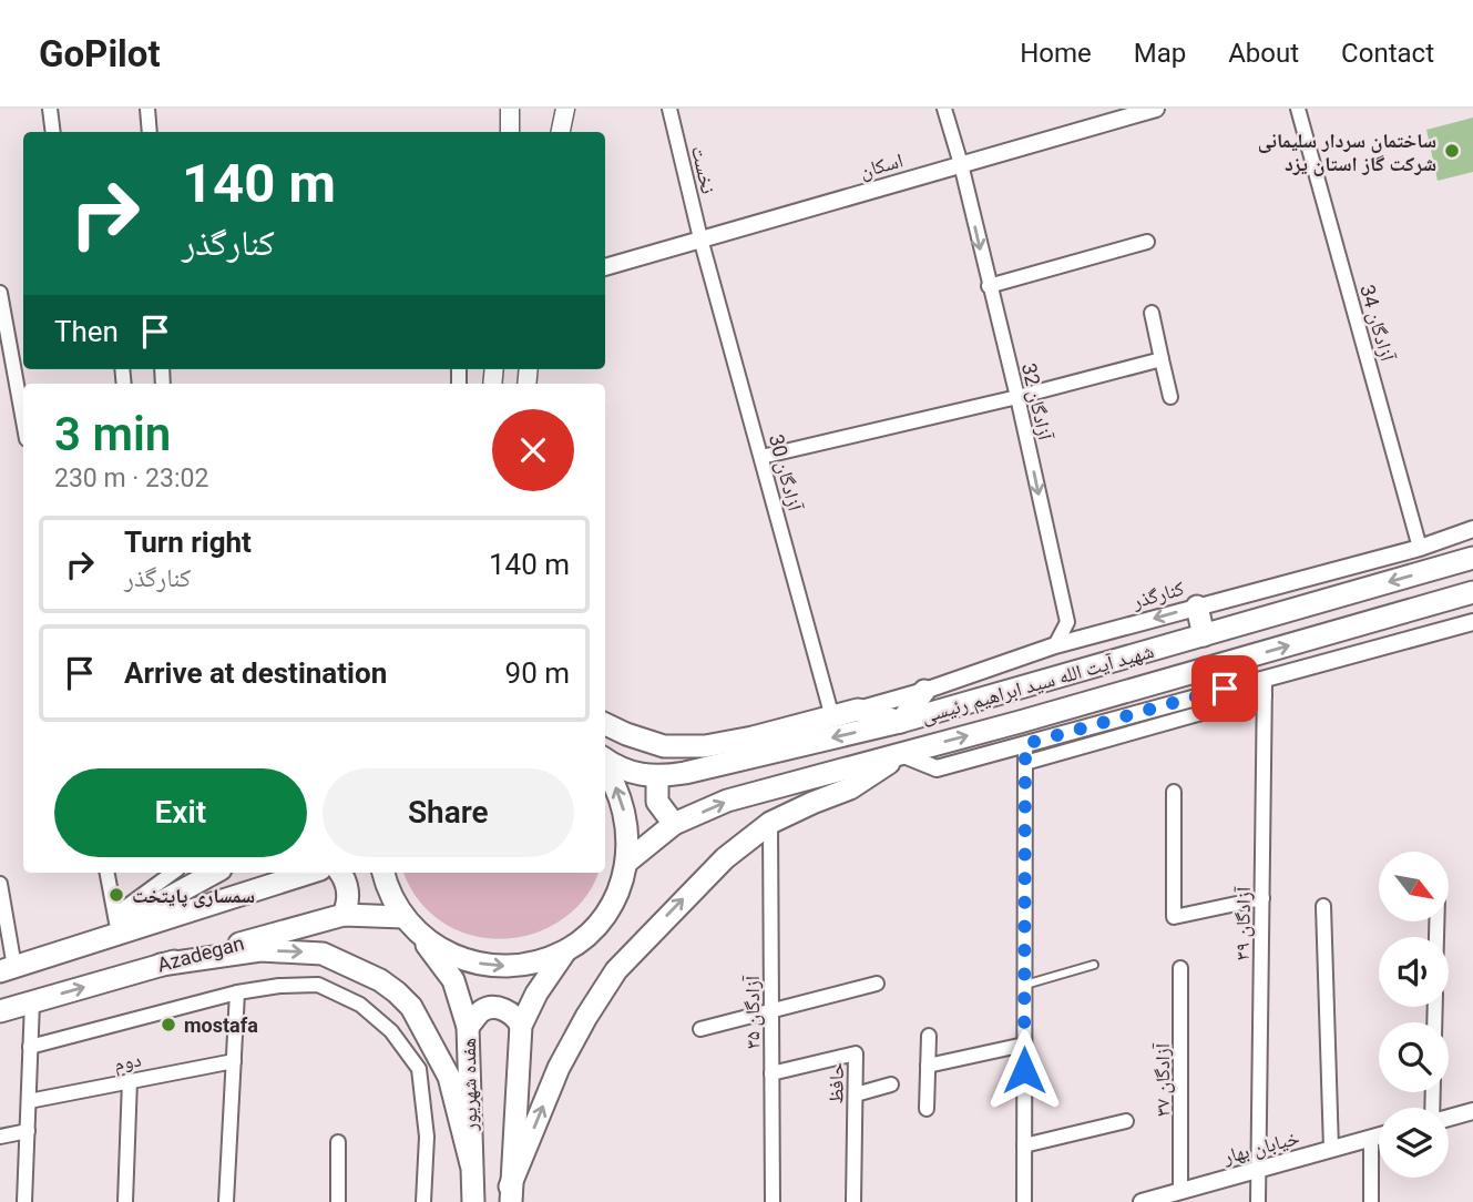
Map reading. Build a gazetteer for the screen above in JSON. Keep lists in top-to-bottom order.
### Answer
{
  "streets": {
    "main road": ["شهید آیت الله سید ابراهیم رئیسی", "Azadegan", "هفده شهریور"],
    "street": [
      "اسکان",
      "نخست",
      "آزادگان 34",
      "آزادگان 32",
      "آزادگان 30",
      "کنارگذر",
      "آزادگان ۳۹",
      "آزادگان ۳۵",
      "دوم",
      "آزادگان ۳۷",
      "حافظ",
      "خیابان بهار"
    ]
  },
  "crossings": [
    ["اسکان", "نخست"],
    ["اسکان", "آزادگان 32"],
    ["اسکان", "آزادگان 30"],
    ["نخست", "آزادگان 30"],
    ["آزادگان 34", "کنارگذر"],
    ["آزادگان 32", "کنارگذر"],
    ["آزادگان ۳۹", "خیابان بهار"],
    ["آزادگان ۳۵", "حافظ"],
    ["آزادگان ۳۷", "خیابان بهار"]
  ],
  "one_way": ["آزادگان 32"],
  "places": ["ساختمان سردار سلیمانی شرکت گاز استان یزد", "سمساری پایتخت", "mostafa"],
  "north": "bottom right",
  "page": {
    "header": "GoPilot",
    "nav": [
      "Home",
      "Map",
      "About",
      "Contact"
    ],
    "turn": ["140 m", "کنارگذر"],
    "then": "Then",
    "heading": ["3 min", "230 m · 23:02"],
    "list": [
      {
        "name": "Turn right",
        "note": "کنارگذر",
        "value": "140 m"
      },
      {
        "name": "Arrive at destination",
        "value": "90 m"
      }
    ],
    "buttons": ["Exit", "Share"]
  }
}
